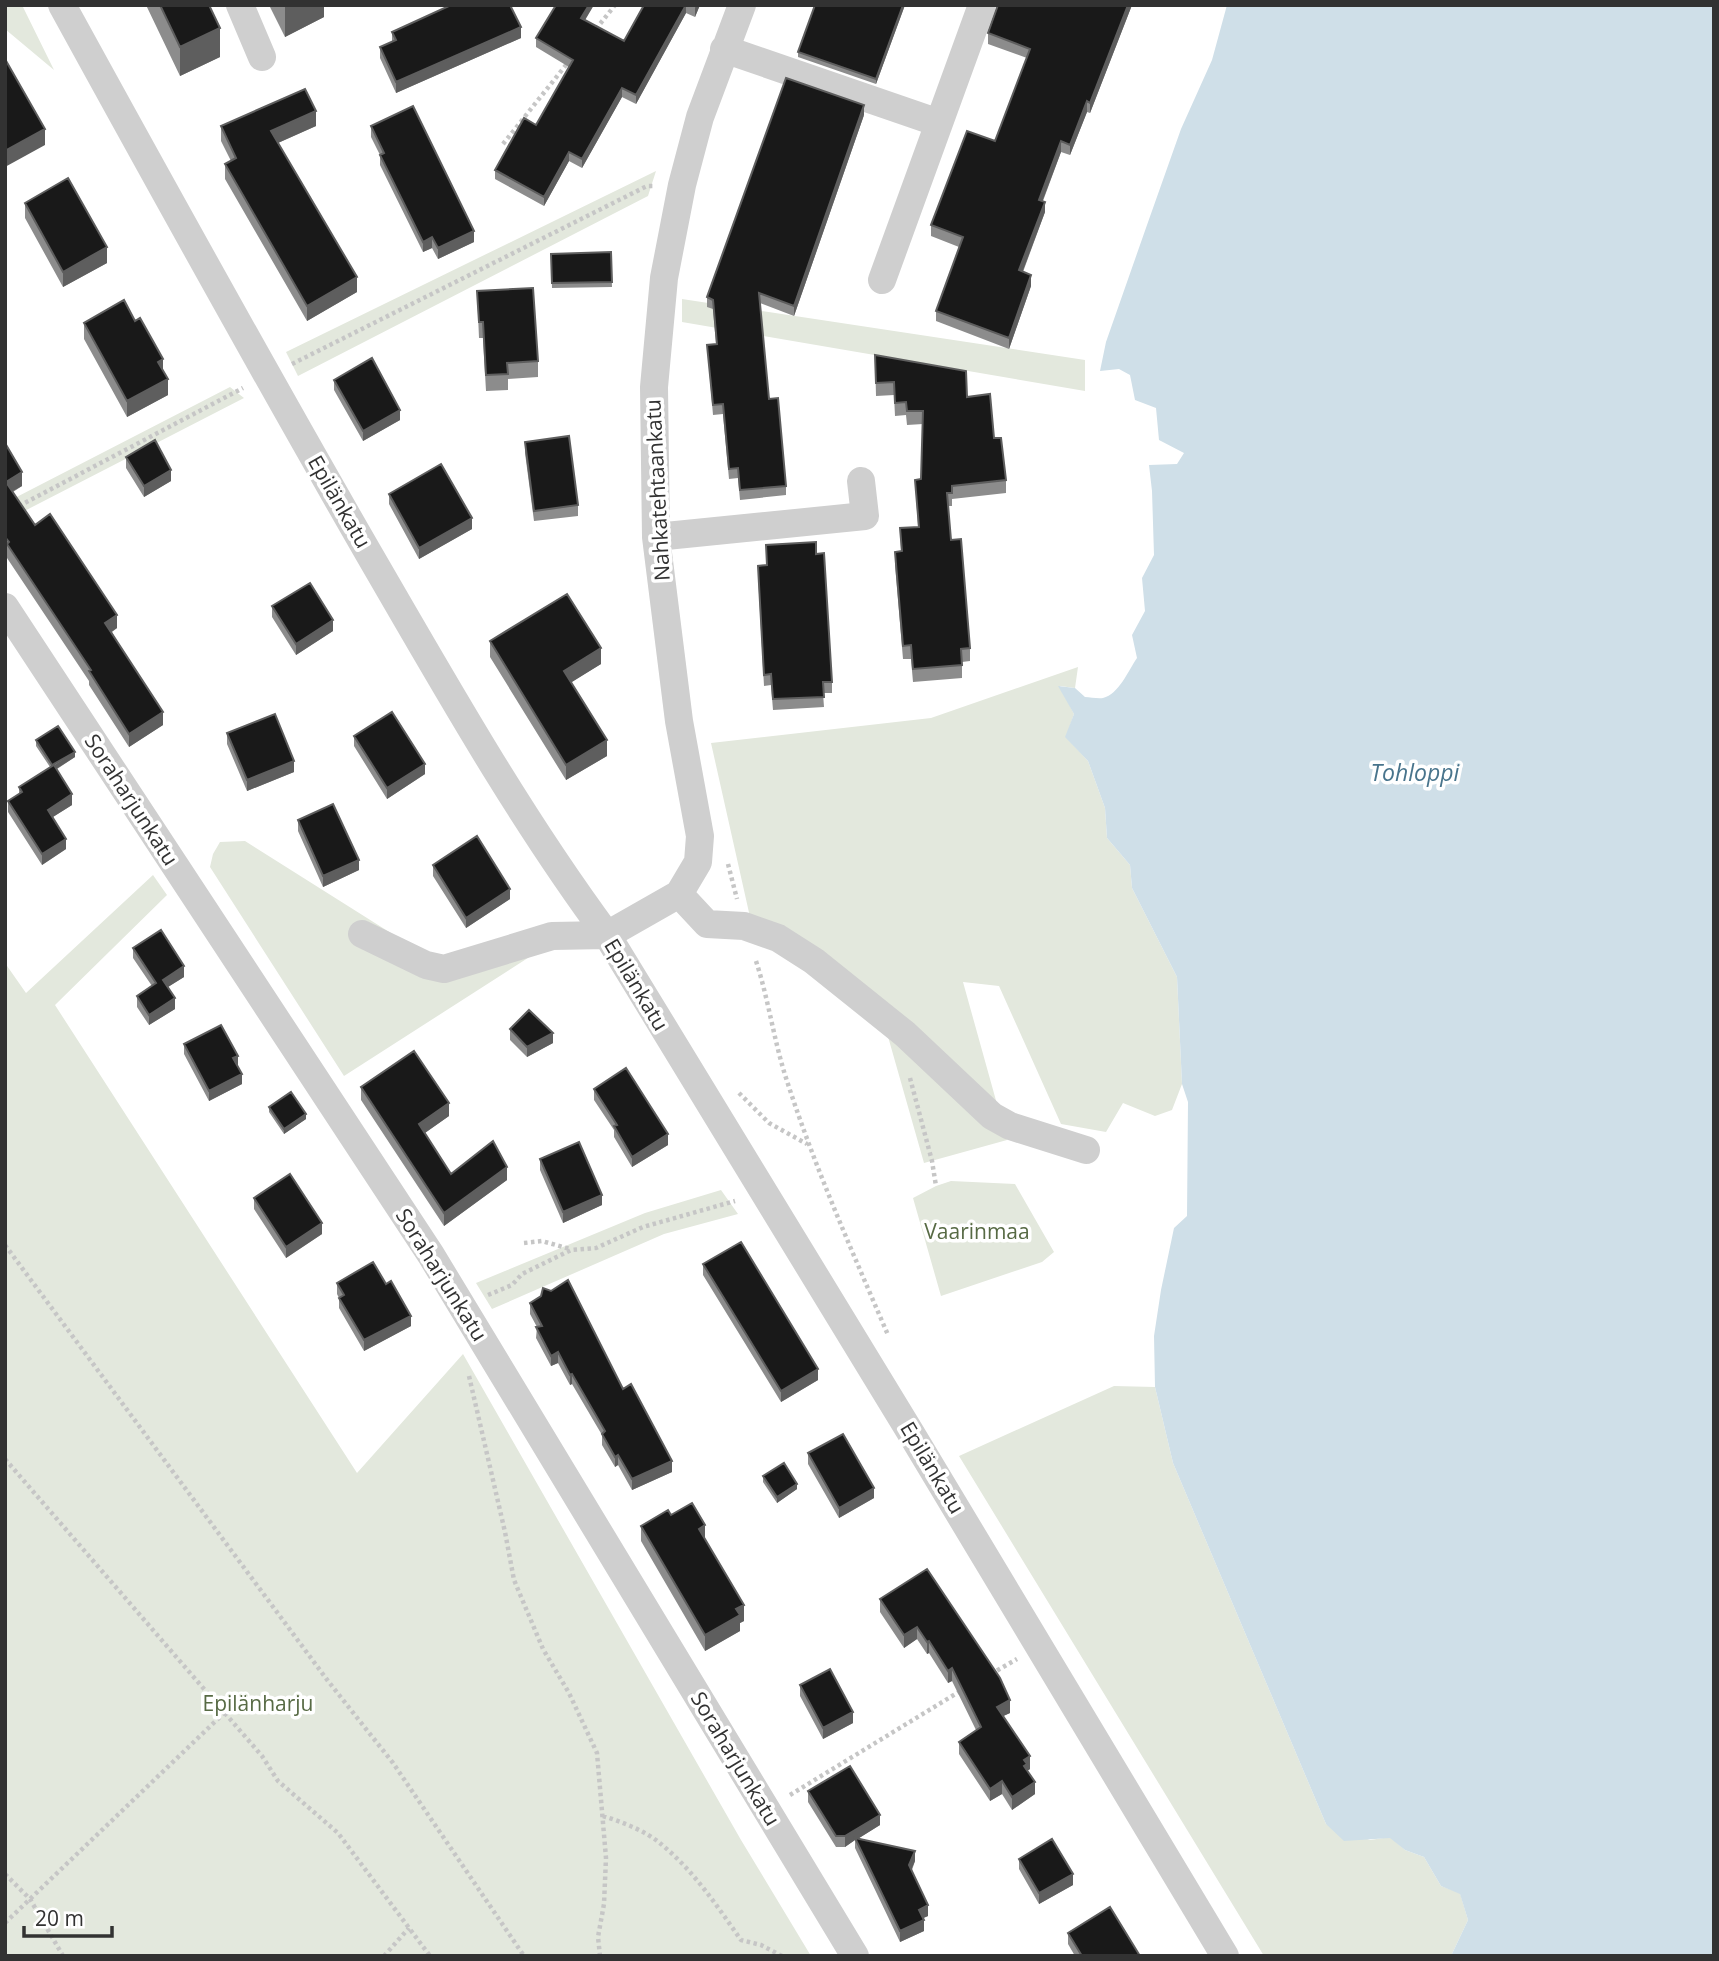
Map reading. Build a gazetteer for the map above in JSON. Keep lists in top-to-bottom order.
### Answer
{
  "streets": {
    "street": ["Nahkatehtaankatu", "Epilänkatu", "Soraharjunkatu"]
  },
  "crossings": [
    ["Nahkatehtaankatu", "Epilänkatu"]
  ],
  "water": ["Tohloppi"],
  "parks": ["Vaarinmaa", "Epilänharju"],
  "scale_bar": "20 m"
}
